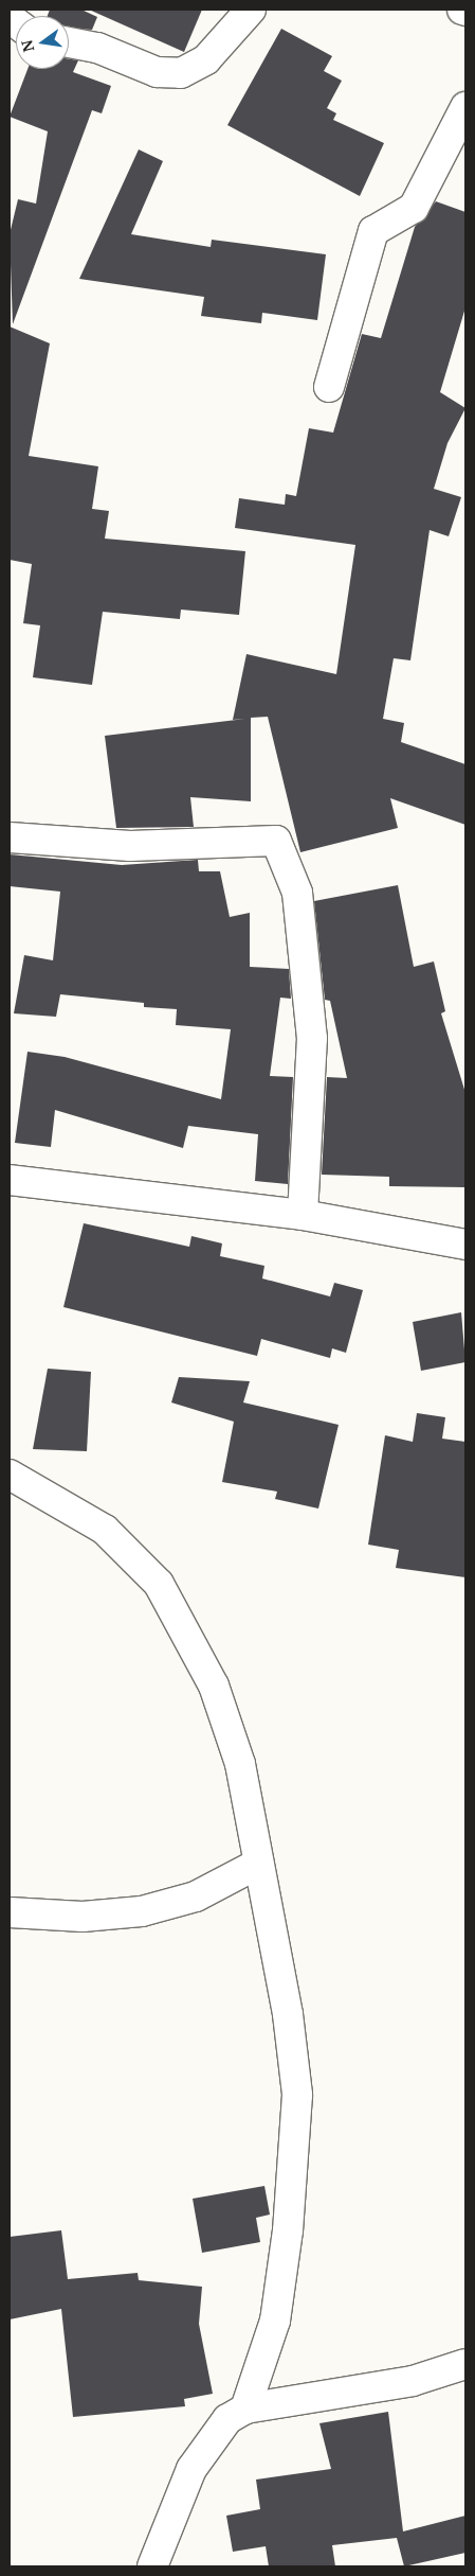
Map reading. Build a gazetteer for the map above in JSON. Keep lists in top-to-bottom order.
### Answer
{
  "north": "left"
}
